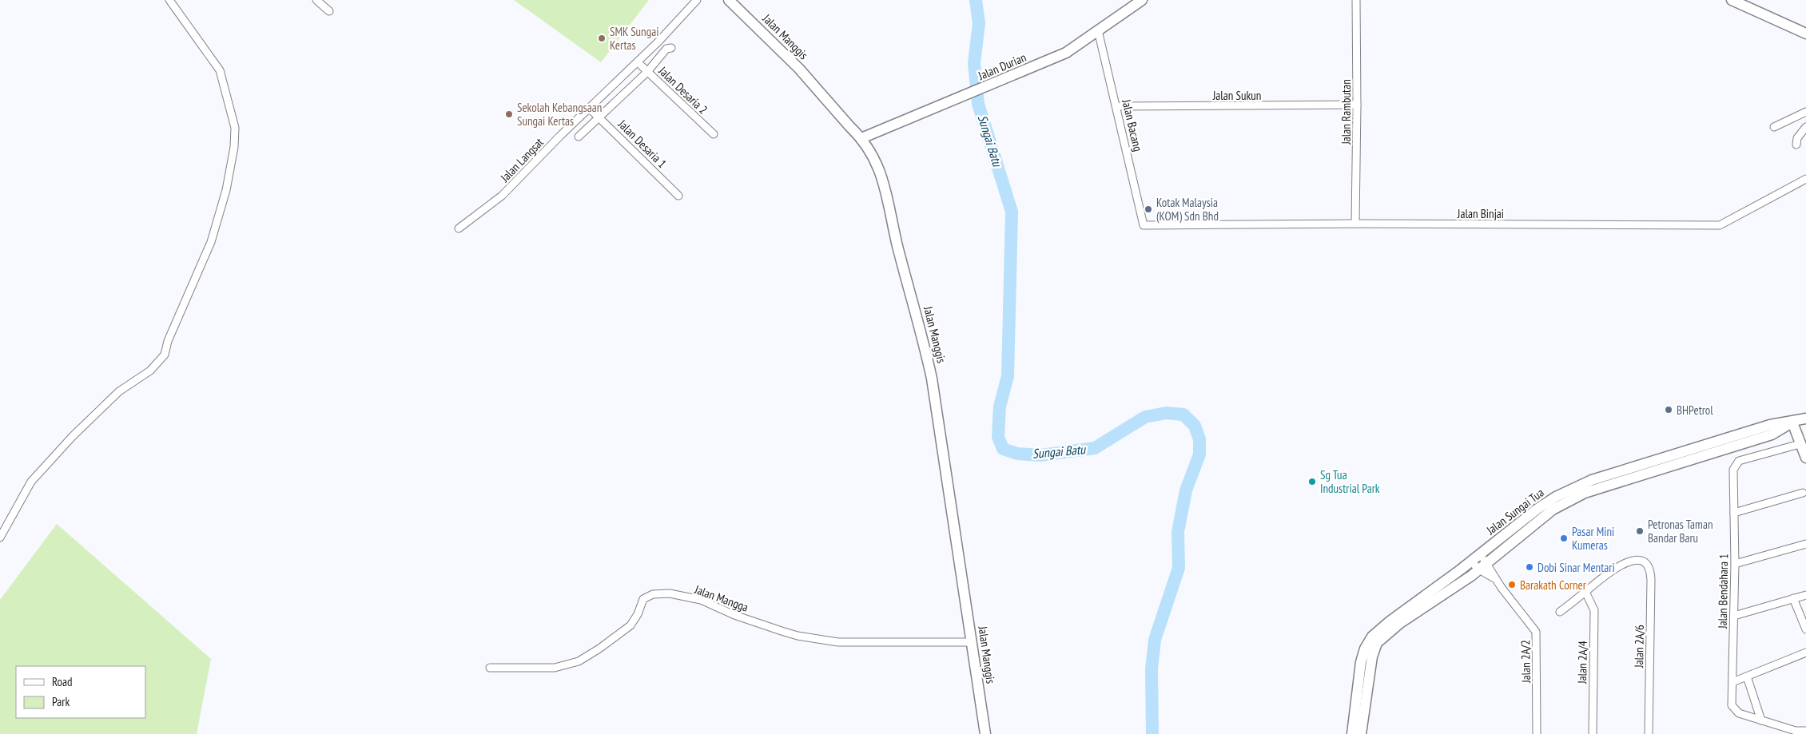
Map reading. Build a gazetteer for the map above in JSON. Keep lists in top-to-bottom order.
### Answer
{
  "streets": {
    "street": [
      "Jalan Manggis",
      "Jalan Durian",
      "Jalan Desaria 2",
      "Jalan Sukun",
      "Jalan Rambutan",
      "Jalan Bacang",
      "Jalan Desaria 1",
      "Jalan Langsat",
      "Jalan Binjai",
      "Jalan Sungai Tua",
      "Jalan Bendahara 1",
      "Jalan Mangga",
      "Jalan 2A/6",
      "Jalan 2A/2",
      "Jalan 2A/4"
    ]
  },
  "crossings": [
    ["Jalan Manggis", "Jalan Durian"],
    ["Jalan Manggis", "Jalan Mangga"],
    ["Jalan Durian", "Jalan Bacang"],
    ["Jalan Desaria 2", "Jalan Langsat"],
    ["Jalan Sukun", "Jalan Rambutan"],
    ["Jalan Sukun", "Jalan Bacang"],
    ["Jalan Rambutan", "Jalan Binjai"],
    ["Jalan Bacang", "Jalan Binjai"],
    ["Jalan Desaria 1", "Jalan Langsat"],
    ["Jalan Sungai Tua", "Jalan 2A/2"],
    ["Jalan 2A/6", "Jalan 2A/4"]
  ],
  "water": ["Sungai Batu"],
  "places": [
    "SMK Sungai Kertas",
    "Sekolah Kebangsaan Sungai Kertas",
    "Kotak Malaysia (KOM) Sdn Bhd",
    "BHPetrol",
    "Sg Tua Industrial Park",
    "Petronas Taman Bandar Baru",
    "Pasar Mini Kumeras",
    "Dobi Sinar Mentari",
    "Barakath Corner"
  ],
  "legend": ["Road", "Park"]
}
